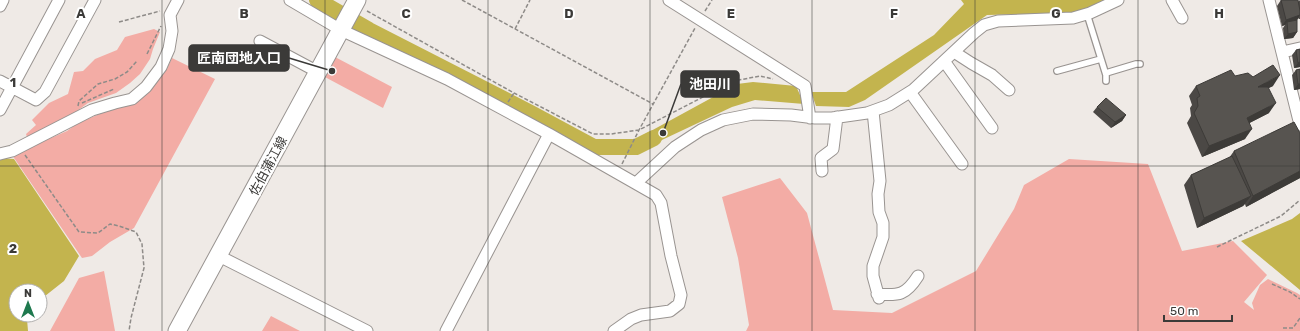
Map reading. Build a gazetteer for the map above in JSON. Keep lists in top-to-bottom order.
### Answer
{
  "streets": {
    "main road": ["佐伯蒲江線"]
  },
  "places": ["匠南団地入口", "池田川"],
  "scale_bar": "50 m",
  "north": "top",
  "grid": {
    "columns": [
      "A",
      "B",
      "C",
      "D",
      "E",
      "F",
      "G",
      "H"
    ],
    "rows": ["1", "2"]
  }
}
